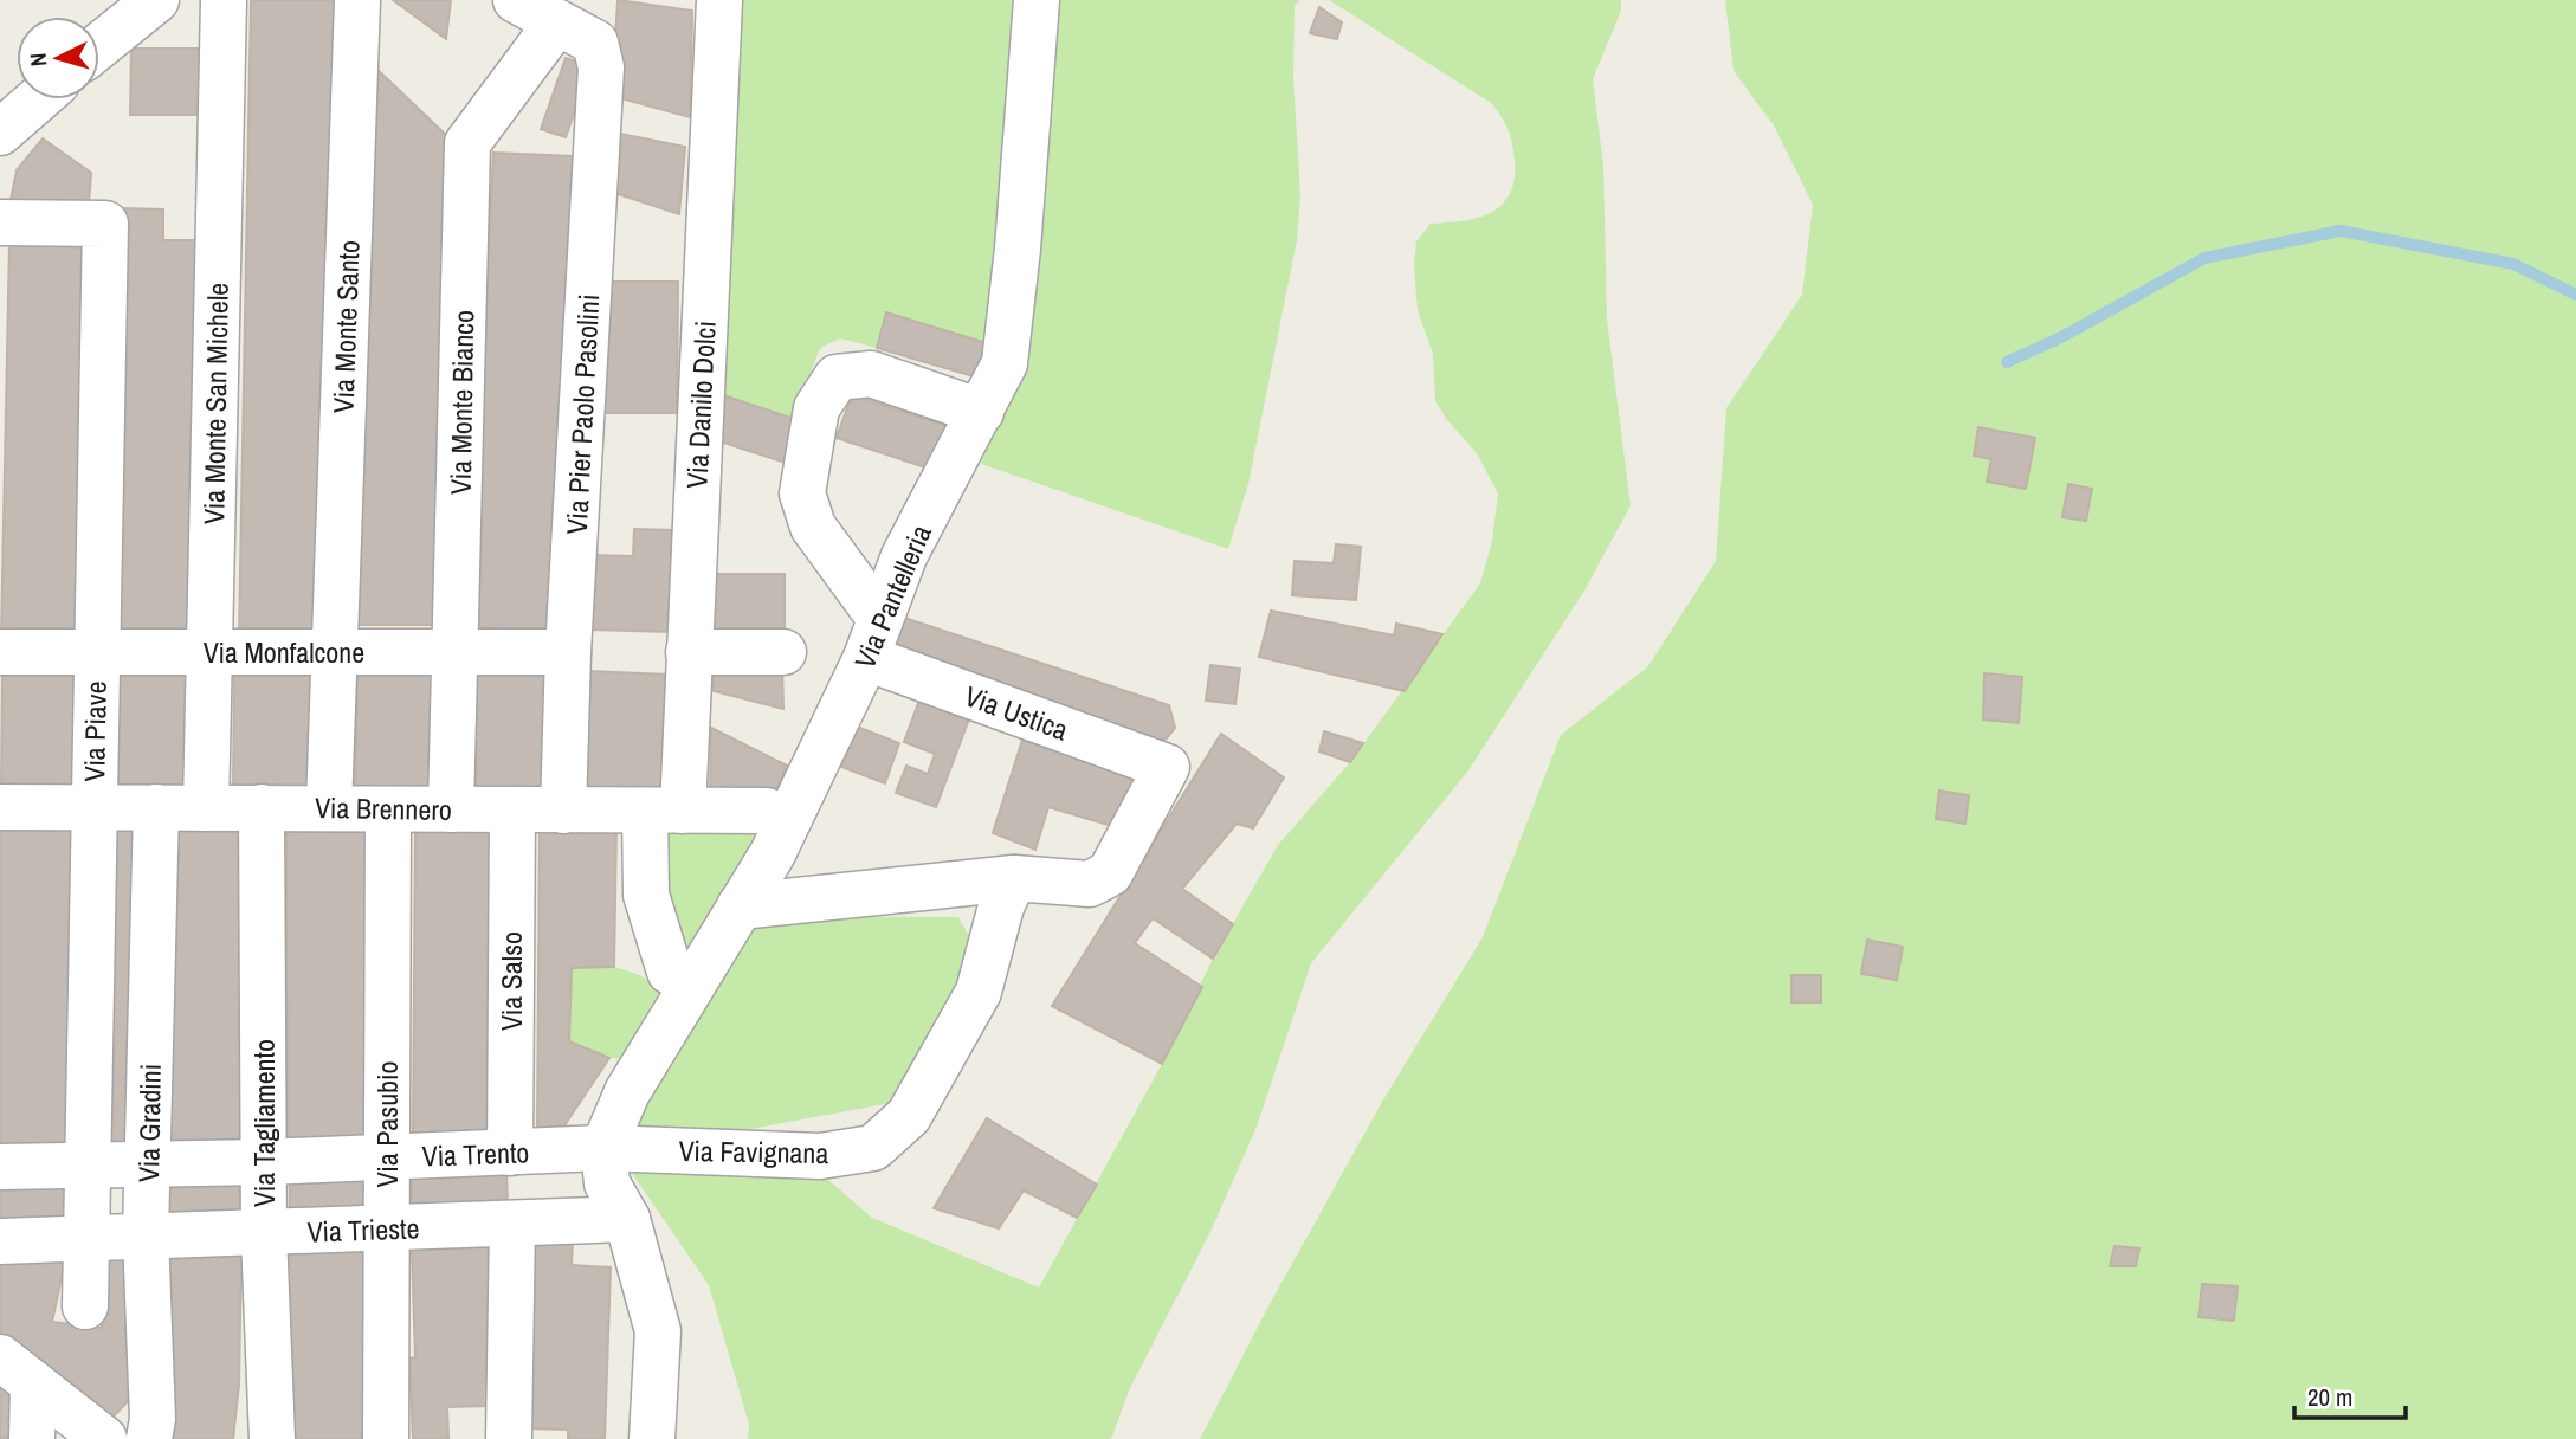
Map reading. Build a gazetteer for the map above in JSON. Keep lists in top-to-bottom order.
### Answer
{
  "streets": {
    "street": [
      "Via Monte Santo",
      "Via Monte Bianco",
      "Via Monte San Michele",
      "Via Danilo Dolci",
      "Via Pier Paolo Pasolini",
      "Via Pantelleria",
      "Via Monfalcone",
      "Via Ustica",
      "Via Piave",
      "Via Brennero",
      "Via Salso",
      "Via Gradini",
      "Via Tagliamento",
      "Via Pasubio",
      "Via Favignana",
      "Via Trento",
      "Via Trieste"
    ]
  },
  "crossings": [
    ["Via Monte Santo", "Via Monfalcone"],
    ["Via Monte Santo", "Via Brennero"],
    ["Via Monte Bianco", "Via Pier Paolo Pasolini"],
    ["Via Monte Bianco", "Via Monfalcone"],
    ["Via Monte Bianco", "Via Brennero"],
    ["Via Monte San Michele", "Via Monfalcone"],
    ["Via Monte San Michele", "Via Brennero"],
    ["Via Danilo Dolci", "Via Pantelleria"],
    ["Via Danilo Dolci", "Via Brennero"],
    ["Via Pier Paolo Pasolini", "Via Monfalcone"],
    ["Via Pier Paolo Pasolini", "Via Brennero"],
    ["Via Pantelleria", "Via Ustica"],
    ["Via Pantelleria", "Via Favignana"],
    ["Via Pantelleria", "Via Trento"],
    ["Via Monfalcone", "Via Piave"],
    ["Via Ustica", "Via Favignana"],
    ["Via Piave", "Via Brennero"],
    ["Via Piave", "Via Trento"],
    ["Via Piave", "Via Trieste"],
    ["Via Brennero", "Via Salso"],
    ["Via Brennero", "Via Gradini"],
    ["Via Brennero", "Via Tagliamento"],
    ["Via Brennero", "Via Pasubio"],
    ["Via Salso", "Via Trento"],
    ["Via Gradini", "Via Trento"],
    ["Via Gradini", "Via Trieste"],
    ["Via Tagliamento", "Via Trento"],
    ["Via Tagliamento", "Via Trieste"],
    ["Via Pasubio", "Via Trento"],
    ["Via Pasubio", "Via Trieste"],
    ["Via Favignana", "Via Trento"]
  ],
  "scale_bar": "20 m",
  "north": "left"
}
